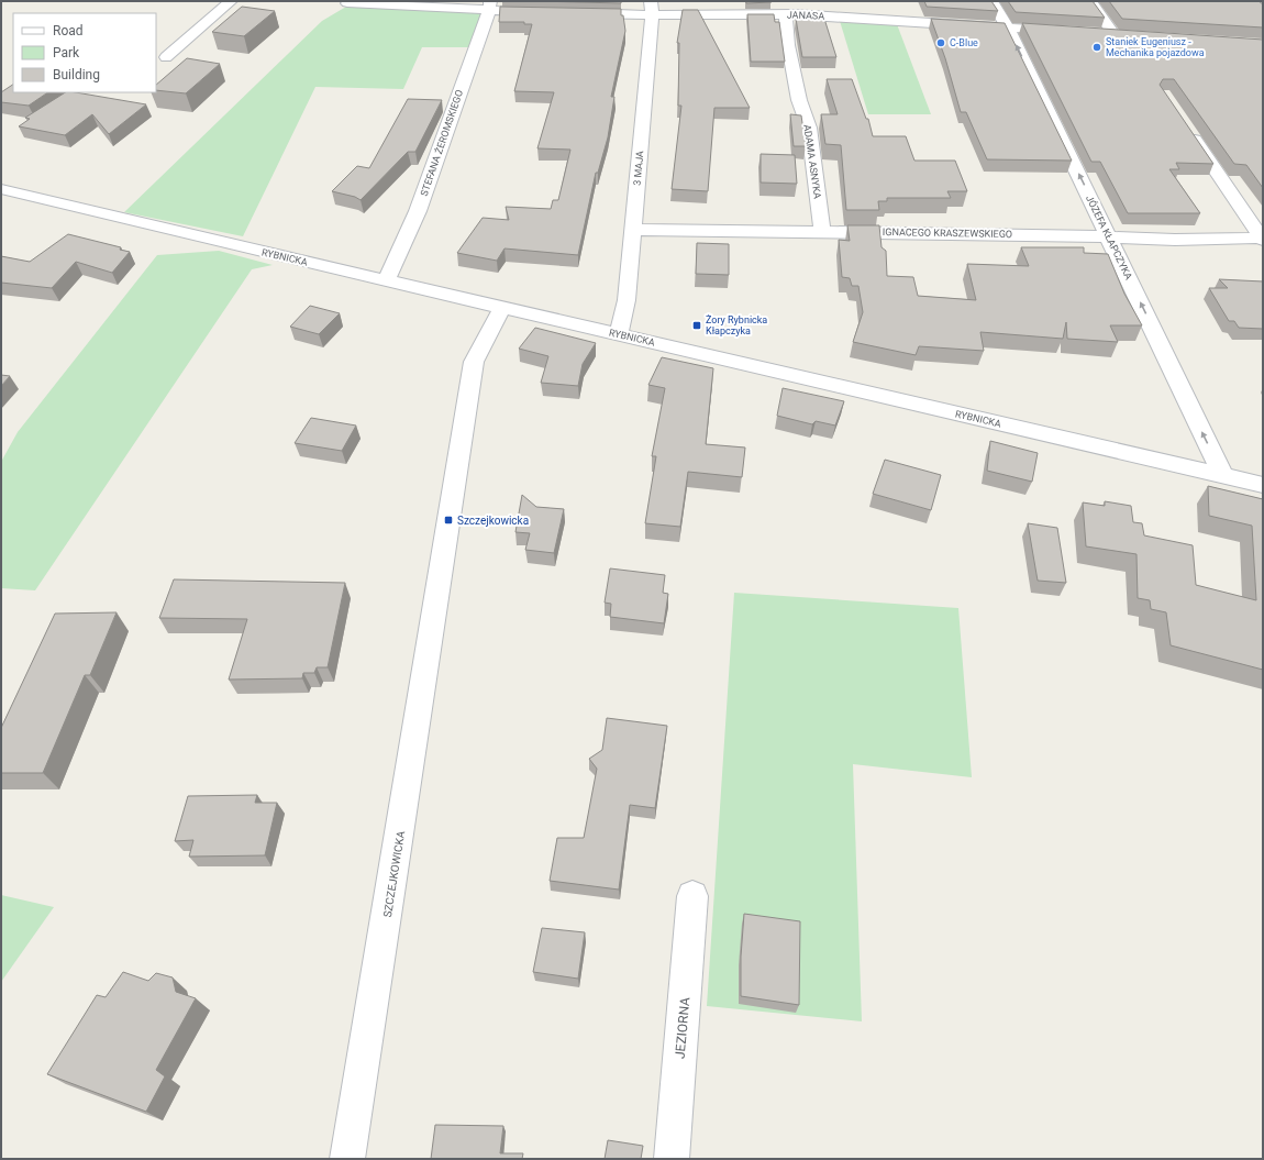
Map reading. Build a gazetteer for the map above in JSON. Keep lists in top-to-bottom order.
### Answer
{
  "streets": {
    "street": [
      "JANASA",
      "STEFANA ŻEROMSKIEGO",
      "ADAMA ASNYKA",
      "3 MAJA",
      "IGNACEGO KRASZEWSKIEGO",
      "JÓZEFA KŁAPCZYKA",
      "RYBNICKA",
      "SZCZEJKOWICKA",
      "JEZIORNA"
    ]
  },
  "crossings": [
    ["JANASA", "ADAMA ASNYKA"],
    ["JANASA", "3 MAJA"],
    ["JANASA", "JÓZEFA KŁAPCZYKA"],
    ["STEFANA ŻEROMSKIEGO", "RYBNICKA"],
    ["ADAMA ASNYKA", "IGNACEGO KRASZEWSKIEGO"],
    ["3 MAJA", "IGNACEGO KRASZEWSKIEGO"],
    ["3 MAJA", "RYBNICKA"],
    ["IGNACEGO KRASZEWSKIEGO", "JÓZEFA KŁAPCZYKA"],
    ["JÓZEFA KŁAPCZYKA", "RYBNICKA"],
    ["RYBNICKA", "SZCZEJKOWICKA"]
  ],
  "places": {
    "other": ["C-Blue", "Staniek Eugeniusz - Mechanika pojazdowa"],
    "transit": ["Żory Rybnicka Kłapczyka", "Szczejkowicka"]
  },
  "legend": ["Road", "Park", "Building"]
}
